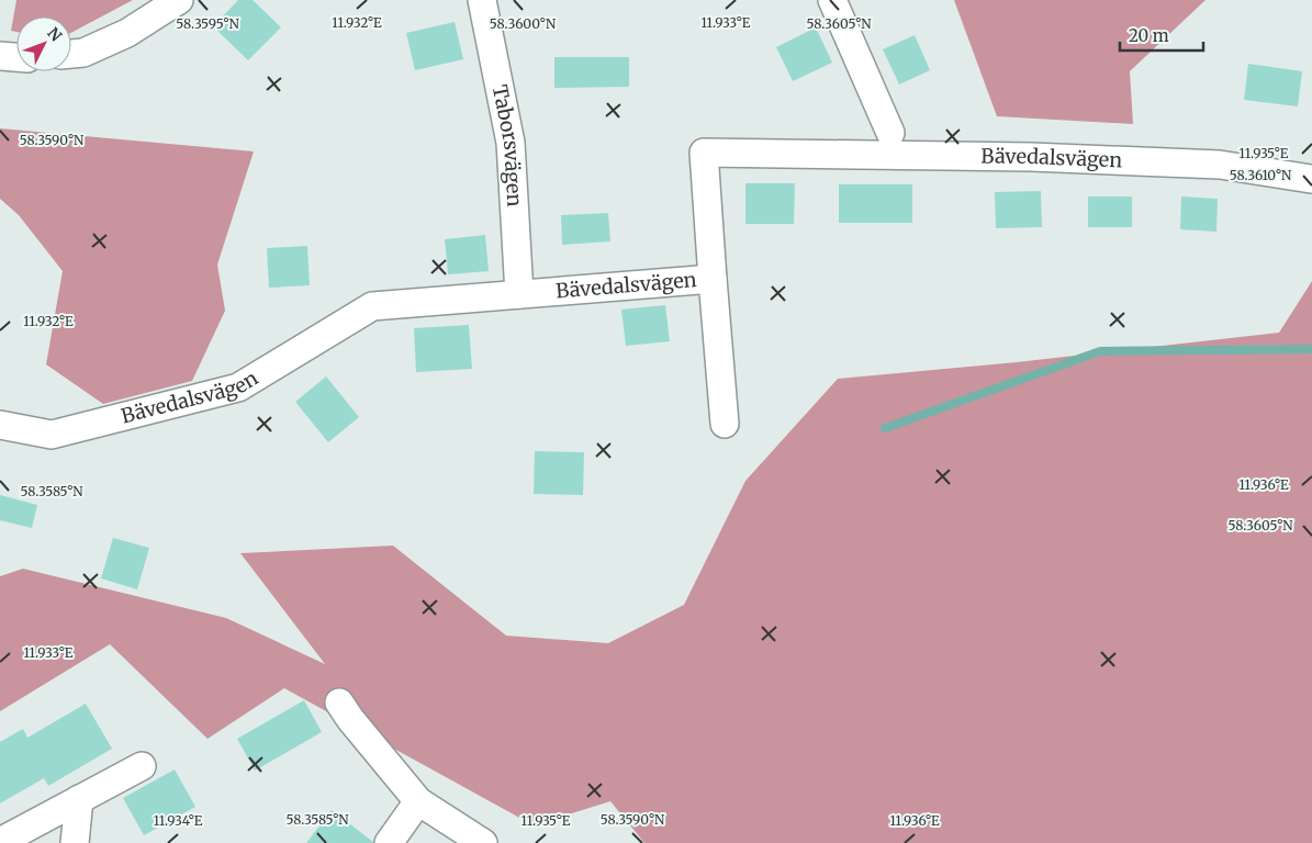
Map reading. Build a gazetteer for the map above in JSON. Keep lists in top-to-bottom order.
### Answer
{
  "streets": {
    "street": ["Taborsvägen", "Bävedalsvägen"]
  },
  "crossings": [
    ["Taborsvägen", "Bävedalsvägen"]
  ],
  "scale_bar": "20 m",
  "north": "top right",
  "coordinates": [
    "11.932°E",
    "11.933°E",
    "58.3595°N",
    "58.3600°N",
    "58.3605°N",
    "58.3590°N",
    "11.935°E",
    "58.3610°N",
    "11.936°E",
    "58.3585°N",
    "11.934°E"
  ]
}
